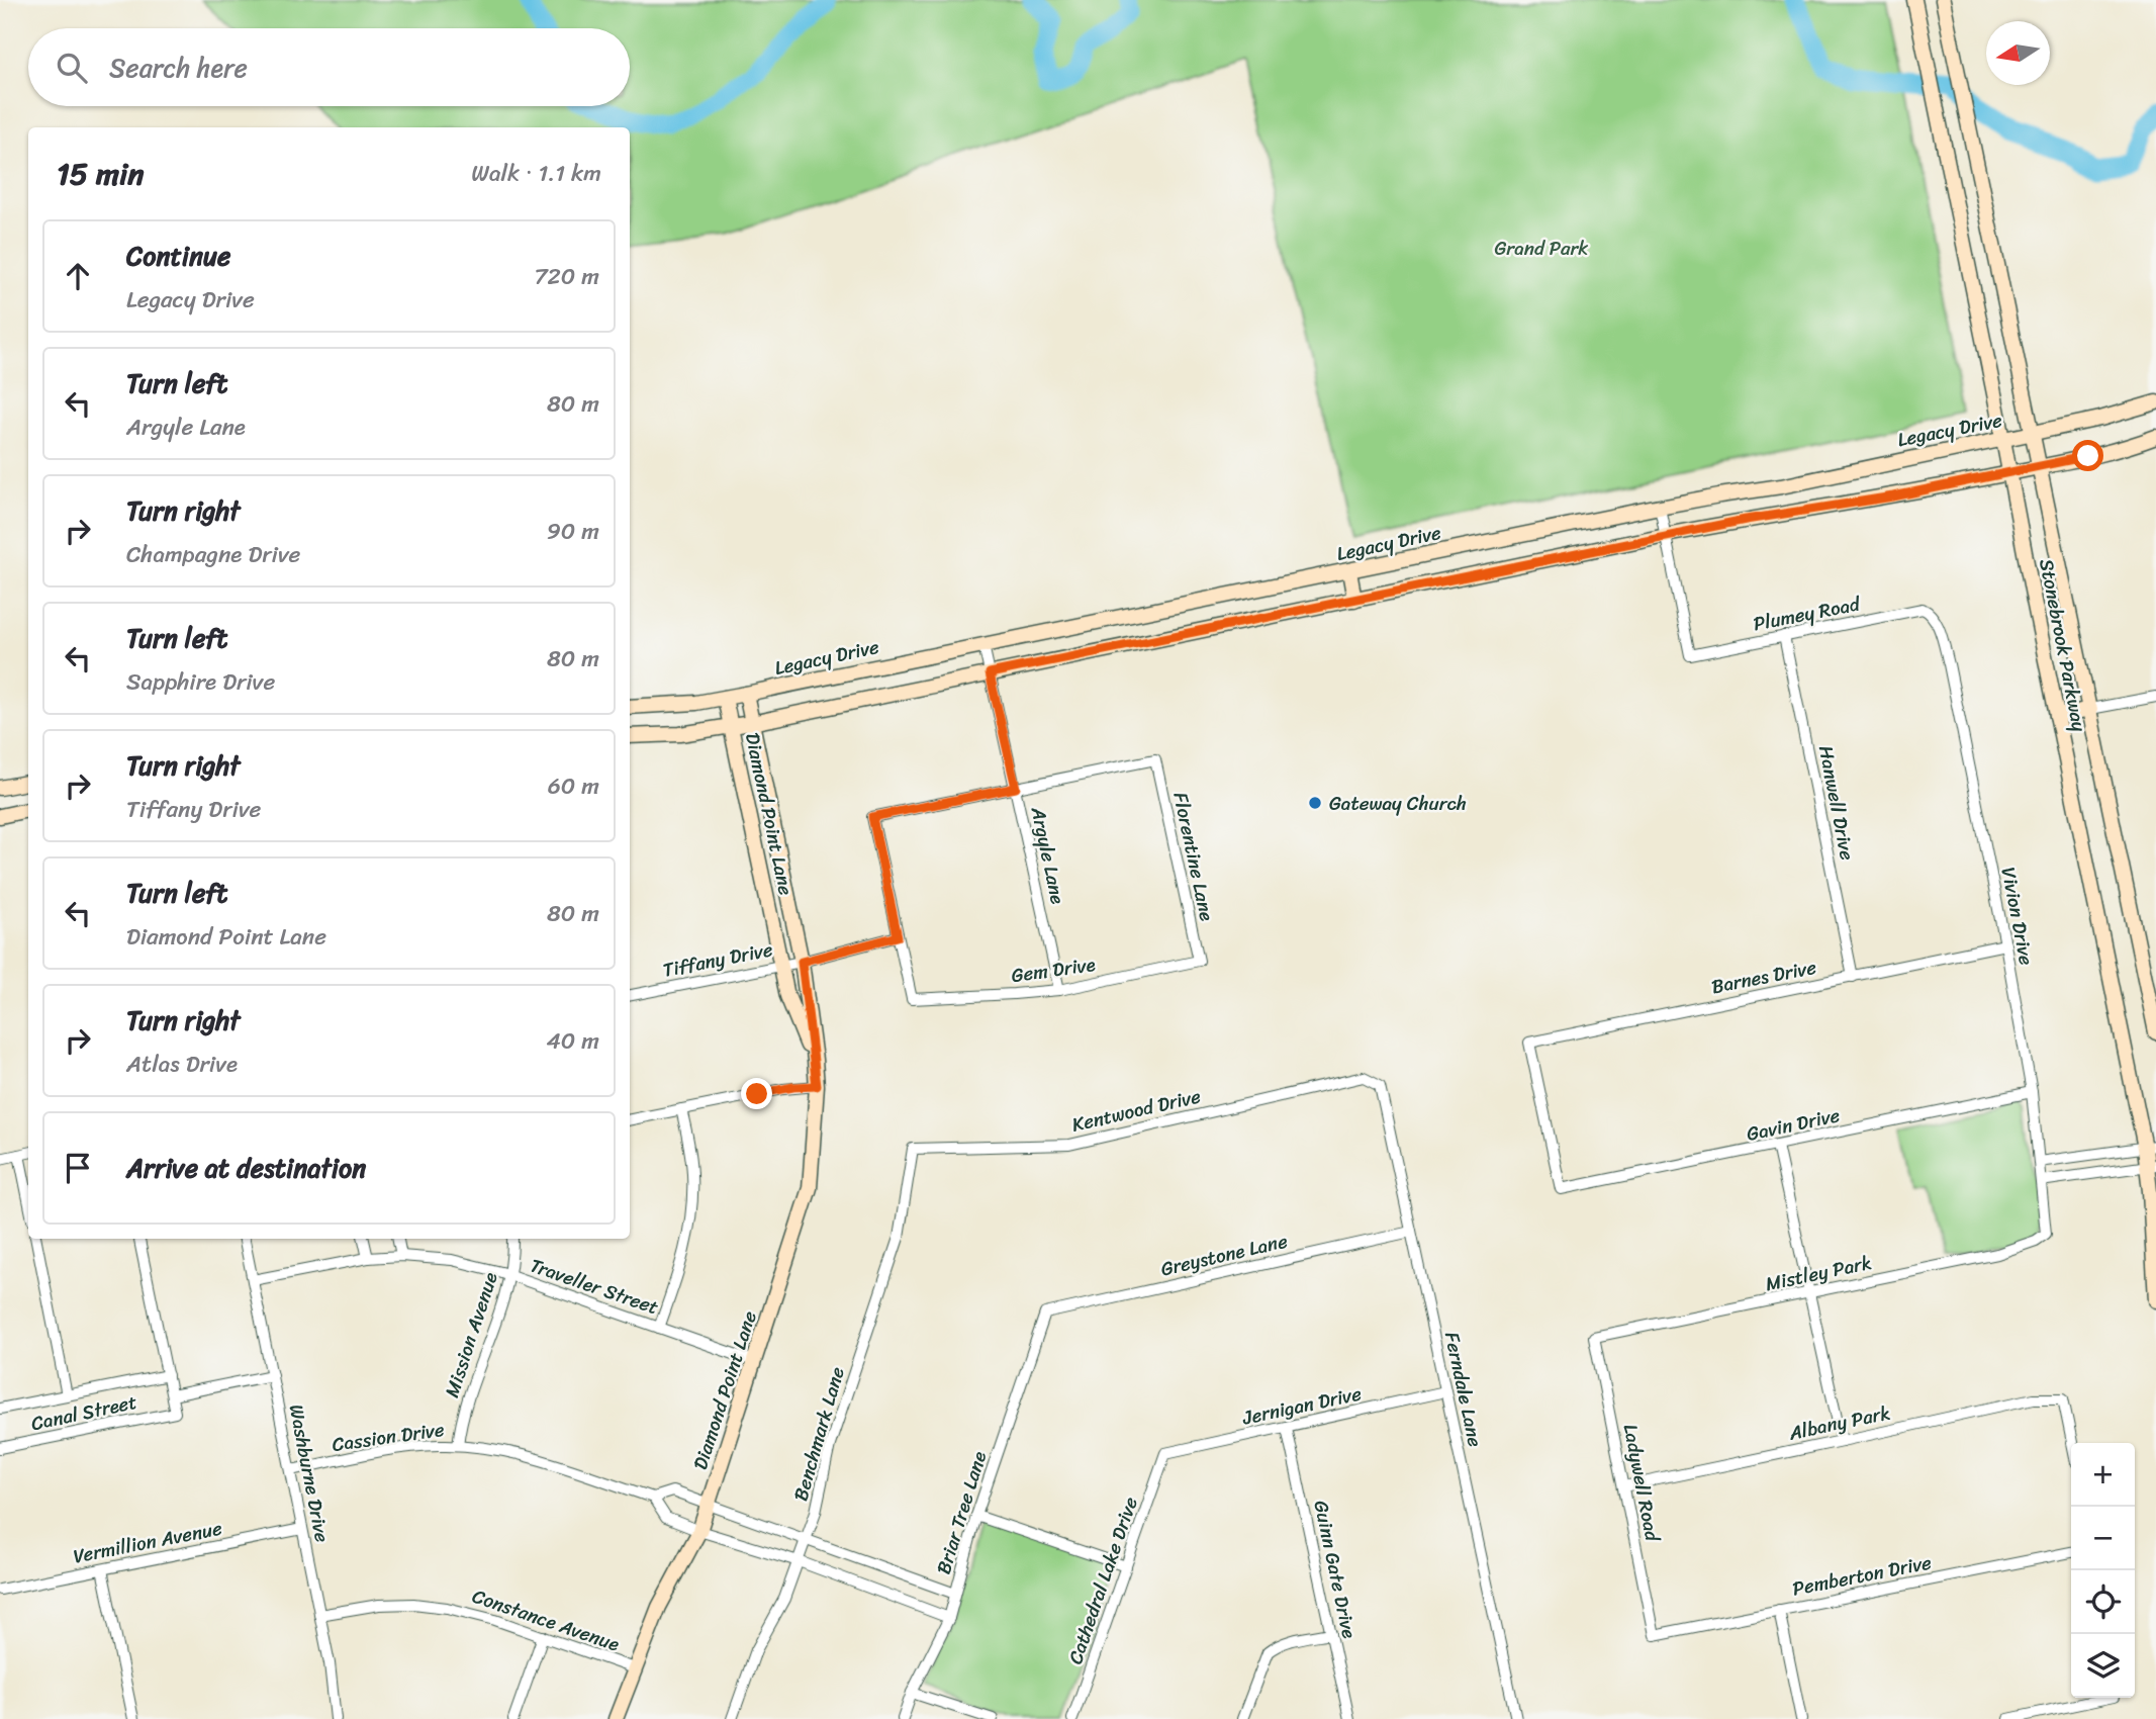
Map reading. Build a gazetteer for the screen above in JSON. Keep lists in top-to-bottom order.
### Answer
{
  "streets": {
    "main road": ["Legacy Drive", "Stonebrook Parkway", "Diamond Point Lane"],
    "street": [
      "Plumey Road",
      "Hanwell Drive",
      "Argyle Lane",
      "Florentine Lane",
      "Vivion Drive",
      "Tiffany Drive",
      "Gem Drive",
      "Barnes Drive",
      "Kentwood Drive",
      "Gavin Drive",
      "Greystone Lane",
      "Mistley Park",
      "Traveller Street",
      "Mission Avenue",
      "Ferndale Lane",
      "Jernigan Drive",
      "Canal Street",
      "Albany Park",
      "Benchmark Lane",
      "Cassion Drive",
      "Washburne Drive",
      "Ladywell Road",
      "Briar Tree Lane",
      "Vermillion Avenue",
      "Guinn Gate Drive",
      "Pemberton Drive",
      "Cathedral Lake Drive",
      "Constance Avenue"
    ]
  },
  "crossings": [
    ["Legacy Drive", "Stonebrook Parkway"],
    ["Legacy Drive", "Diamond Point Lane"],
    ["Legacy Drive", "Argyle Lane"],
    ["Plumey Road", "Hanwell Drive"],
    ["Plumey Road", "Vivion Drive"],
    ["Hanwell Drive", "Barnes Drive"],
    ["Diamond Point Lane", "Tiffany Drive"],
    ["Diamond Point Lane", "Traveller Street"],
    ["Diamond Point Lane", "Cassion Drive"],
    ["Diamond Point Lane", "Constance Avenue"],
    ["Argyle Lane", "Florentine Lane"],
    ["Argyle Lane", "Gem Drive"],
    ["Florentine Lane", "Gem Drive"],
    ["Vivion Drive", "Barnes Drive"],
    ["Vivion Drive", "Gavin Drive"],
    ["Vivion Drive", "Mistley Park"],
    ["Tiffany Drive", "Gem Drive"],
    ["Barnes Drive", "Gavin Drive"],
    ["Kentwood Drive", "Ferndale Lane"],
    ["Kentwood Drive", "Benchmark Lane"],
    ["Greystone Lane", "Ferndale Lane"],
    ["Greystone Lane", "Briar Tree Lane"],
    ["Mistley Park", "Ladywell Road"],
    ["Traveller Street", "Mission Avenue"],
    ["Traveller Street", "Washburne Drive"],
    ["Mission Avenue", "Cassion Drive"],
    ["Ferndale Lane", "Jernigan Drive"],
    ["Jernigan Drive", "Guinn Gate Drive"],
    ["Jernigan Drive", "Cathedral Lake Drive"],
    ["Albany Park", "Ladywell Road"],
    ["Benchmark Lane", "Cassion Drive"],
    ["Cassion Drive", "Washburne Drive"],
    ["Cassion Drive", "Briar Tree Lane"],
    ["Washburne Drive", "Vermillion Avenue"],
    ["Washburne Drive", "Constance Avenue"],
    ["Ladywell Road", "Pemberton Drive"]
  ],
  "parks": ["Grand Park"],
  "places": ["Gateway Church"],
  "north": "left",
  "page": {
    "search": "Search here",
    "heading": ["15 min", "Walk · 1.1 km"],
    "list": [
      ["Continue", "Legacy Drive", "720 m"],
      ["Turn left", "Argyle Lane", "80 m"],
      ["Turn right", "Champagne Drive", "90 m"],
      ["Turn left", "Sapphire Drive", "80 m"],
      ["Turn right", "Tiffany Drive", "60 m"],
      ["Turn left", "Diamond Point Lane", "80 m"],
      ["Turn right", "Atlas Drive", "40 m"],
      "Arrive at destination"
    ],
    "map_buttons": ["+", "−"]
  }
}
